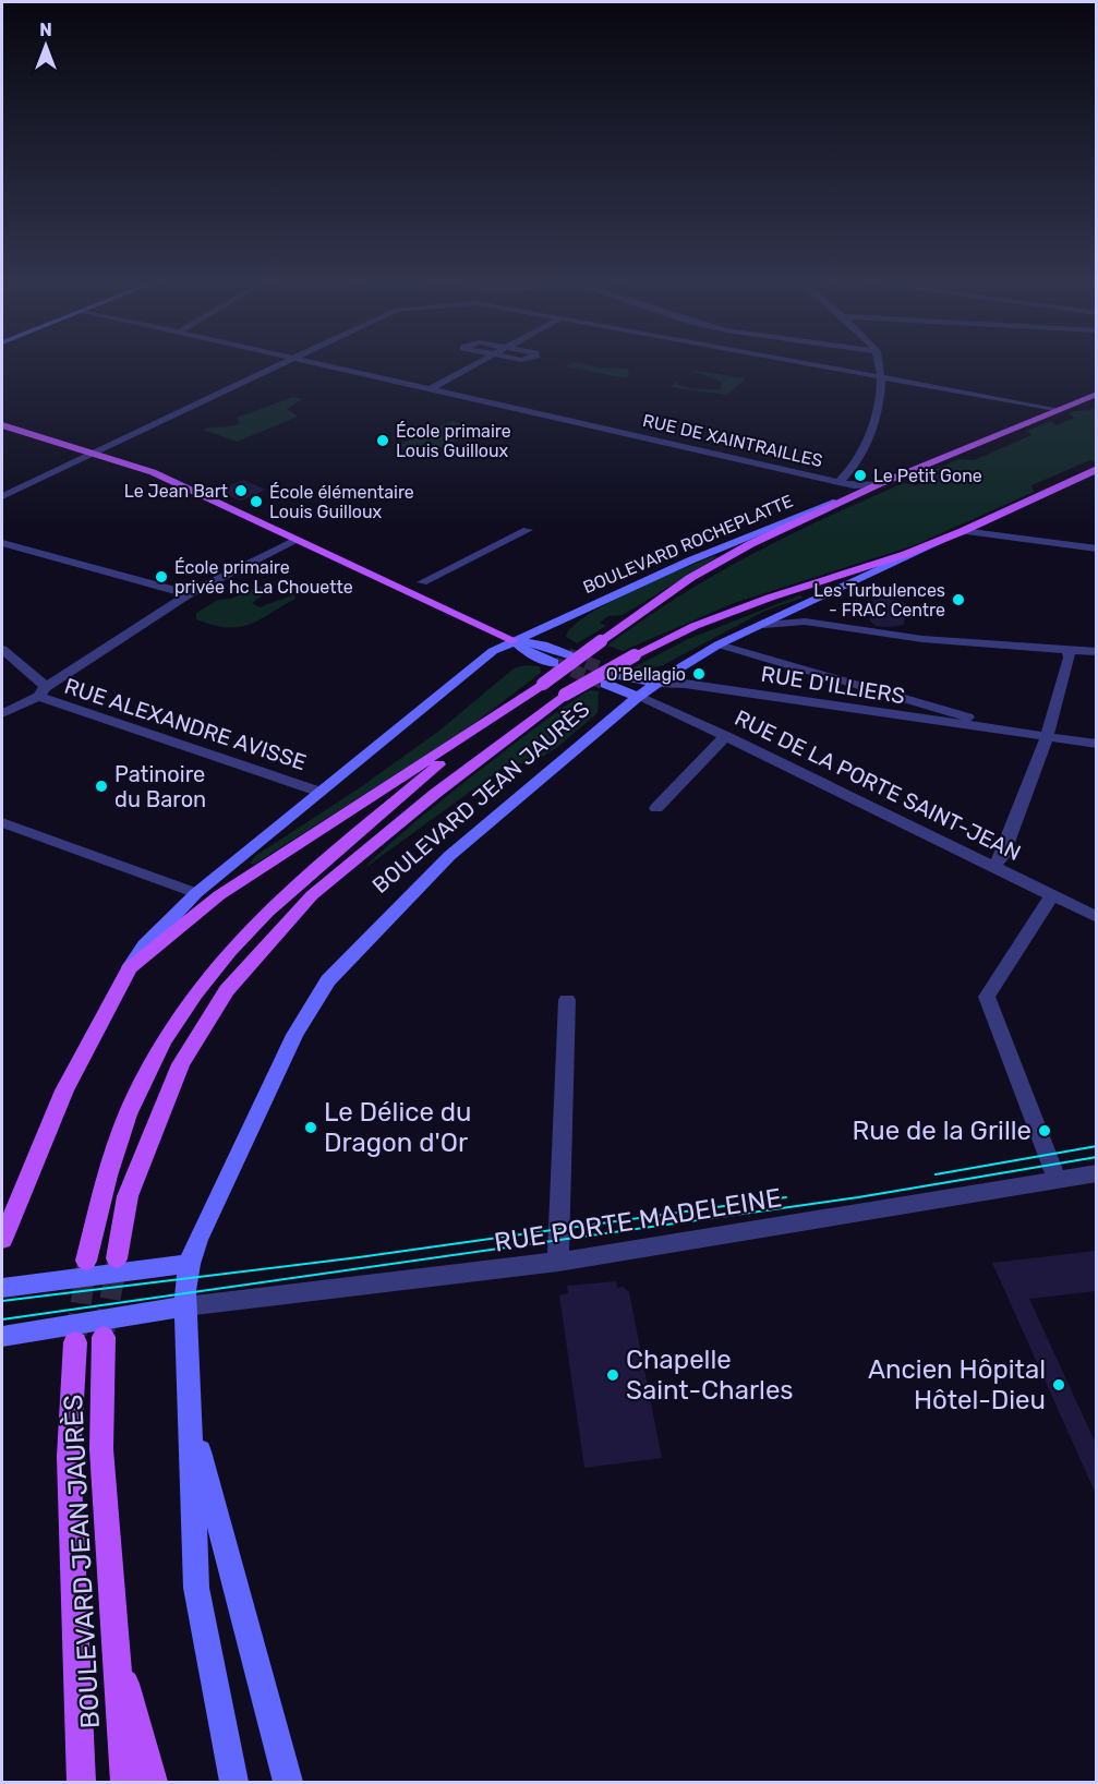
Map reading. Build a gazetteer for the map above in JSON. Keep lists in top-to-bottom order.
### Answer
{
  "streets": {
    "main road": ["BOULEVARD ROCHEPLATTE", "BOULEVARD JEAN JAURÈS"],
    "street": [
      "RUE DE XAINTRAILLES",
      "RUE D'ILLIERS",
      "RUE ALEXANDRE AVISSE",
      "RUE DE LA PORTE SAINT-JEAN",
      "RUE PORTE MADELEINE"
    ]
  },
  "crossings": [
    ["RUE DE XAINTRAILLES", "BOULEVARD ROCHEPLATTE"],
    ["BOULEVARD ROCHEPLATTE", "BOULEVARD JEAN JAURÈS"],
    ["RUE D'ILLIERS", "BOULEVARD JEAN JAURÈS"],
    ["RUE ALEXANDRE AVISSE", "BOULEVARD JEAN JAURÈS"],
    ["RUE DE LA PORTE SAINT-JEAN", "BOULEVARD JEAN JAURÈS"],
    ["BOULEVARD JEAN JAURÈS", "RUE PORTE MADELEINE"]
  ],
  "places": [
    "École primaire Louis Guilloux",
    "Le Petit Gone",
    "Le Jean Bart",
    "École élémentaire Louis Guilloux",
    "École primaire privée hc La Chouette",
    "Les Turbulences - FRAC Centre",
    "O'Bellagio",
    "Patinoire du Baron",
    "Le Délice du Dragon d'Or",
    "Rue de la Grille",
    "Chapelle Saint-Charles",
    "Ancien Hôpital Hôtel-Dieu"
  ],
  "north": "top"
}
